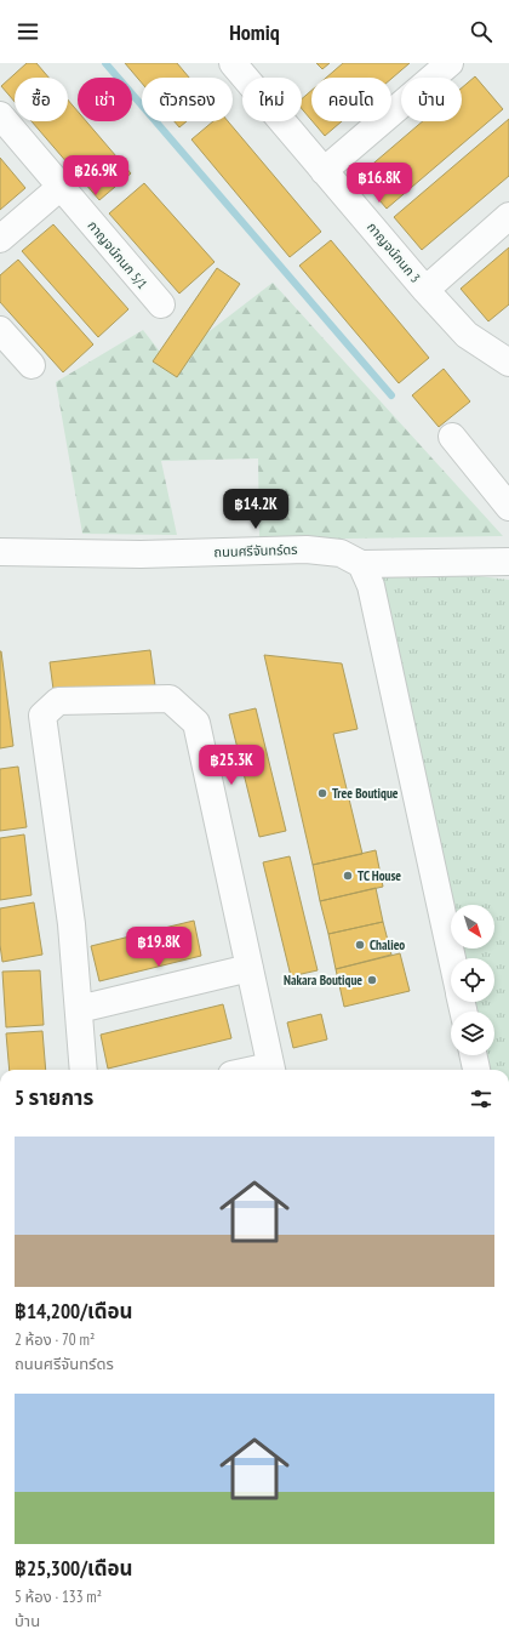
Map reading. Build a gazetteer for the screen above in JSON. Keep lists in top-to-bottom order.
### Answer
{
  "streets": {
    "street": ["กาญจน์กนก 3", "กาญจน์กนก 5/1", "ถนนศรีจันทร์ดร"]
  },
  "places": [
    "Tree Boutique",
    "TC House",
    "Chalieo",
    "Nakara Boutique"
  ],
  "north": "bottom right",
  "page": {
    "header": "Homiq",
    "chip": [
      "ซื้อ",
      "เช่า",
      "ตัวกรอง",
      "ใหม่",
      "คอนโด",
      "บ้าน"
    ],
    "price": [
      "฿26.9K",
      "฿16.8K",
      "฿14.2K",
      "฿25.3K",
      "฿19.8K"
    ],
    "heading": "5 รายการ",
    "list": [
      {
        "name": "฿14,200/เดือน",
        "note": "2 ห้อง · 70 m² · ถนนศรีจันทร์ดร"
      },
      {
        "name": "฿25,300/เดือน",
        "note": "5 ห้อง · 133 m² · บ้าน"
      }
    ]
  }
}
